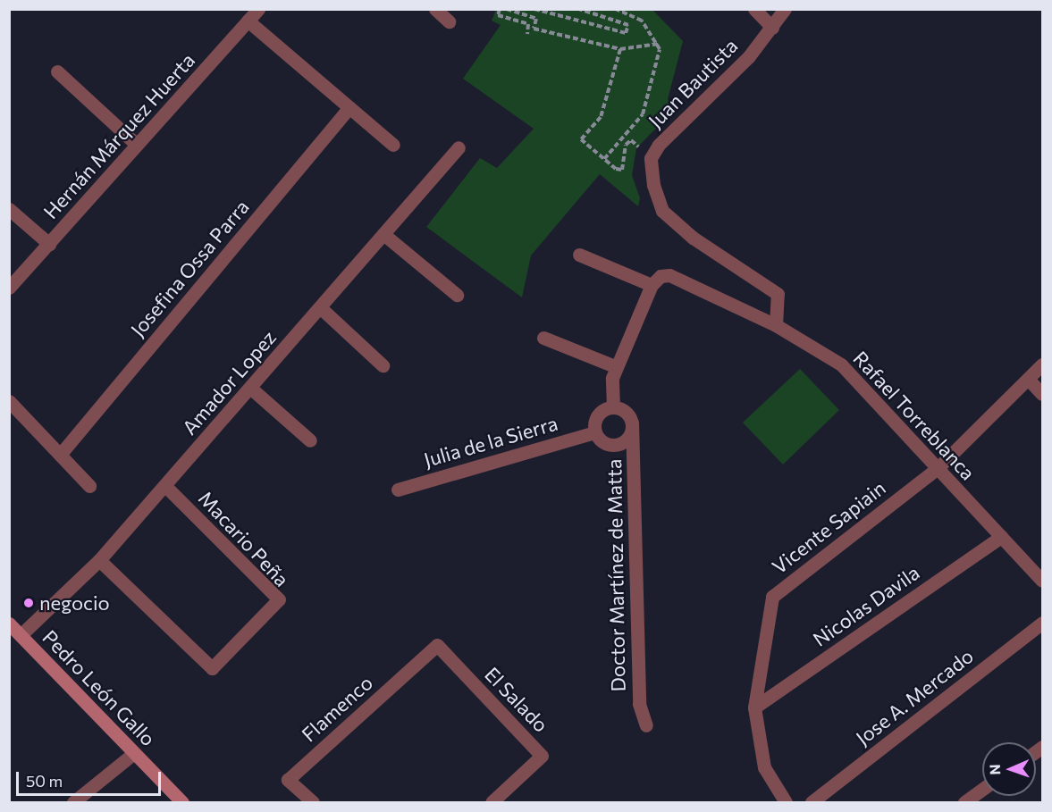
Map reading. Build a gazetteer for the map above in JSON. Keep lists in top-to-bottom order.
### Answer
{
  "streets": {
    "street": [
      "Juan Bautista",
      "Hernán Márquez Huerta",
      "Josefina Ossa Parra",
      "Amador Lopez",
      "Rafael Torreblanca",
      "Julia de la Sierra",
      "Vicente Sapiain",
      "Macario Peña",
      "Doctor Martínez de Matta",
      "Nicolas Davila",
      "Pedro León Gallo",
      "Jose A. Mercado",
      "El Salado",
      "Flamenco"
    ]
  },
  "crossings": [
    ["Juan Bautista", "Rafael Torreblanca"],
    ["Amador Lopez", "Macario Peña"],
    ["Amador Lopez", "Pedro León Gallo"],
    ["Rafael Torreblanca", "Vicente Sapiain"],
    ["Rafael Torreblanca", "Nicolas Davila"],
    ["Julia de la Sierra", "Doctor Martínez de Matta"],
    ["Vicente Sapiain", "Nicolas Davila"],
    ["El Salado", "Flamenco"]
  ],
  "places": ["negocio"],
  "scale_bar": "50 m",
  "north": "left"
}
